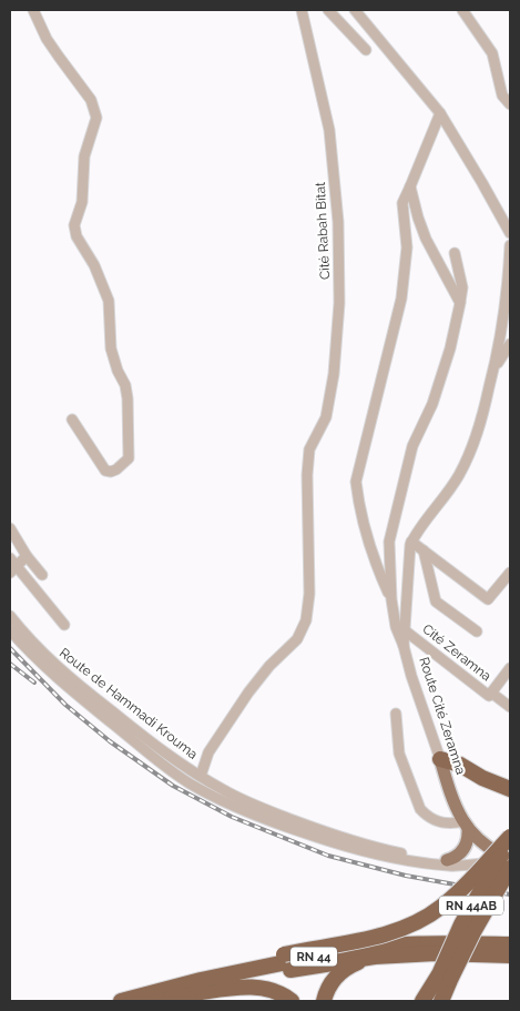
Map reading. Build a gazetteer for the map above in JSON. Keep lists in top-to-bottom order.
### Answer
{
  "streets": {
    "highway": ["RN 44AB", "RN 44"],
    "main road": ["Route Cité Zeramna"],
    "street": ["Cité Rabah Bitat", "Cité Zeramna", "Route de Hammadi Krouma"]
  },
  "crossings": [
    ["Cité Rabah Bitat", "Route de Hammadi Krouma"],
    ["Cité Zeramna", "Route Cité Zeramna"]
  ]
}
